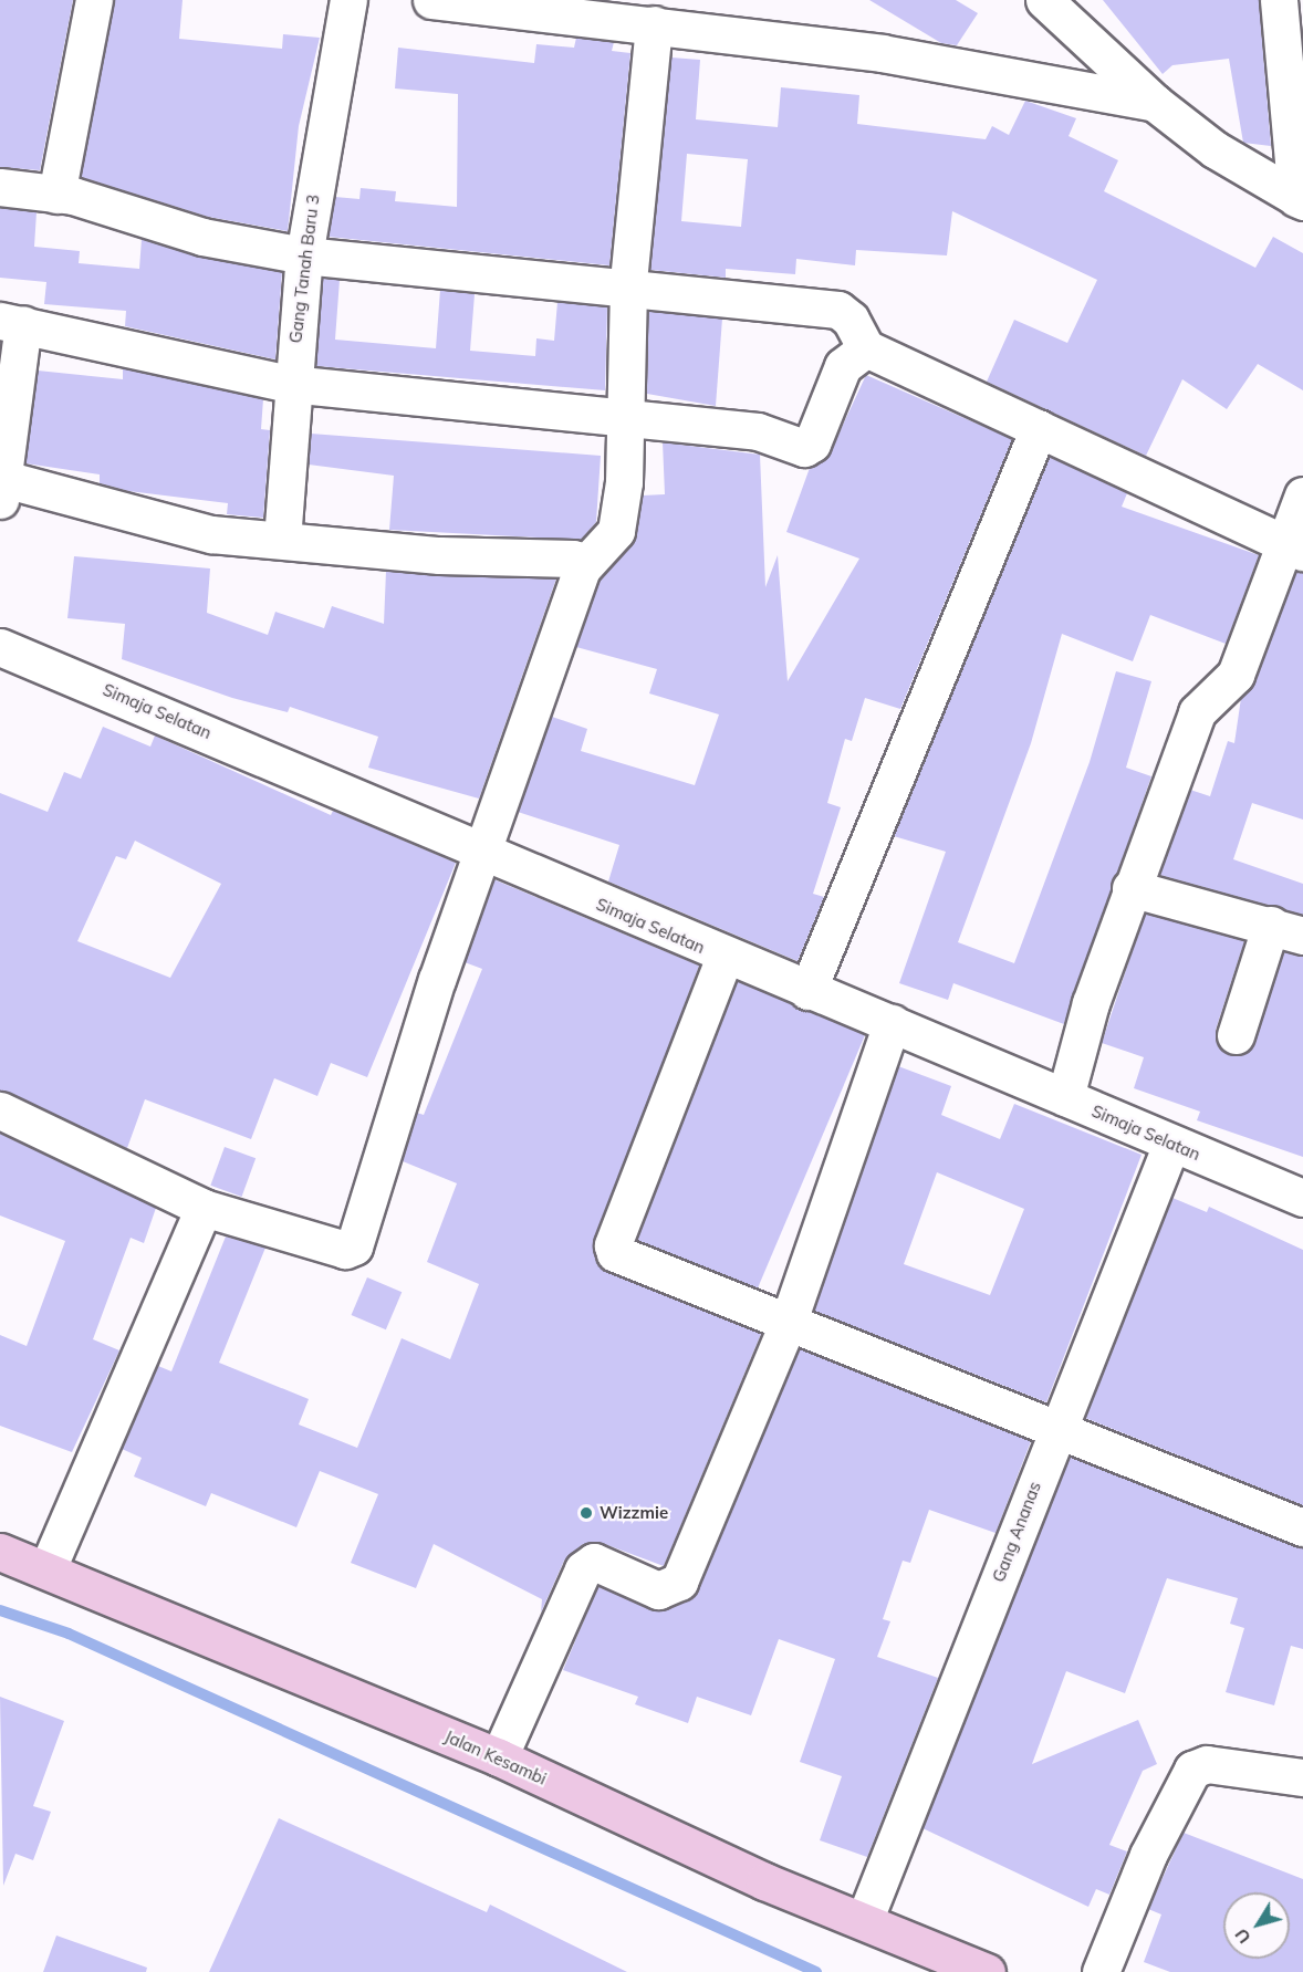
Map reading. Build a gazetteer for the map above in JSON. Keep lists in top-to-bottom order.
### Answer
{
  "streets": {
    "main road": ["Jalan Kesambi"],
    "street": ["Gang Tanah Baru 3", "Simaja Selatan", "Gang Ananas"]
  },
  "crossings": [
    ["Simaja Selatan", "Gang Ananas"],
    ["Gang Ananas", "Jalan Kesambi"]
  ],
  "places": ["Wizzmie"],
  "north": "bottom left"
}
